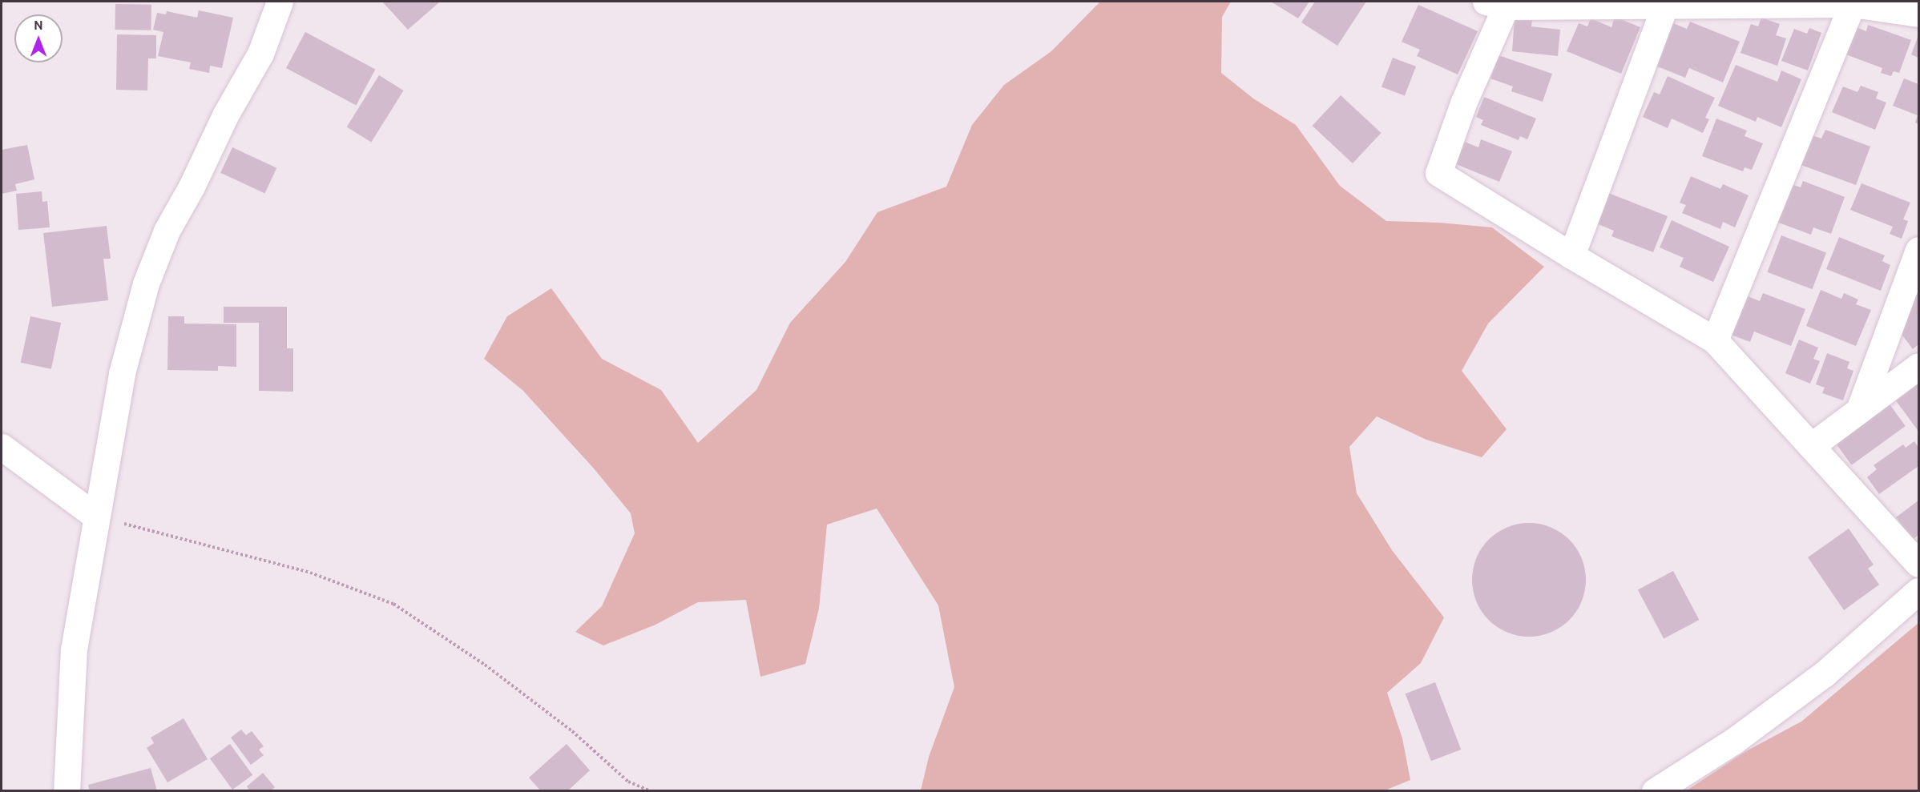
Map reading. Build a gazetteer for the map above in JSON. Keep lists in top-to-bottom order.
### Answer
{
  "north": "top"
}
